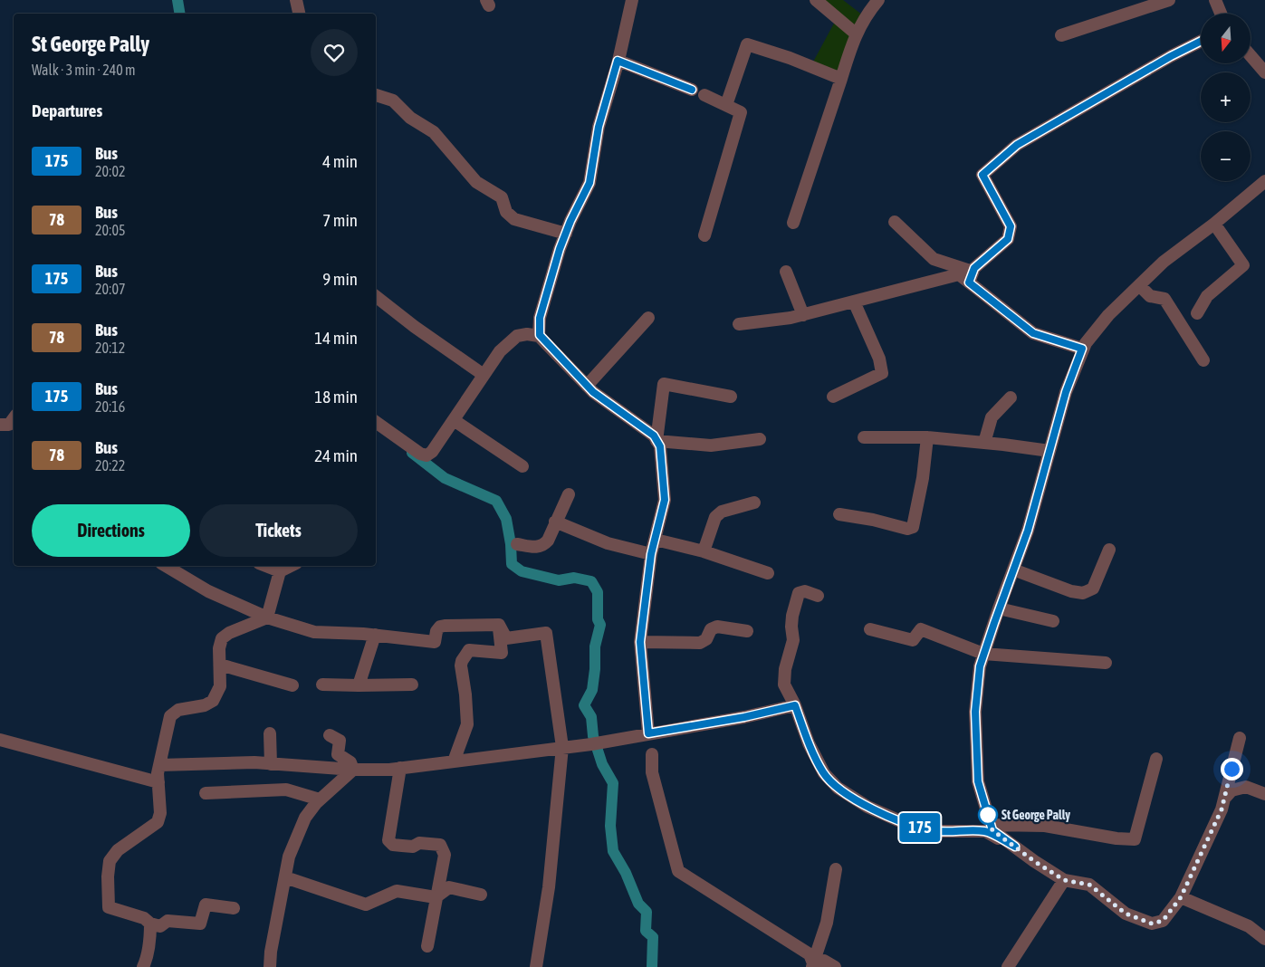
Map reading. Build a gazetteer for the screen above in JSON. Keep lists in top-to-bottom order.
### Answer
{
  "places": ["St George Pally"],
  "lines": ["bus line 175"],
  "north": "bottom",
  "page": {
    "on_map": "175",
    "map_buttons": ["+", "−"],
    "heading": [
      ["St George Pally", "Walk · 3 min · 240 m"],
      "Departures"
    ],
    "list": [
      {
        "mark": "175",
        "name": "Bus",
        "note": "20:02",
        "value": "4 min"
      },
      {
        "mark": "78",
        "name": "Bus",
        "note": "20:05",
        "value": "7 min"
      },
      {
        "mark": "175",
        "name": "Bus",
        "note": "20:07",
        "value": "9 min"
      },
      {
        "mark": "78",
        "name": "Bus",
        "note": "20:12",
        "value": "14 min"
      },
      {
        "mark": "175",
        "name": "Bus",
        "note": "20:16",
        "value": "18 min"
      },
      {
        "mark": "78",
        "name": "Bus",
        "note": "20:22",
        "value": "24 min"
      }
    ],
    "buttons": ["Directions", "Tickets"]
  }
}
